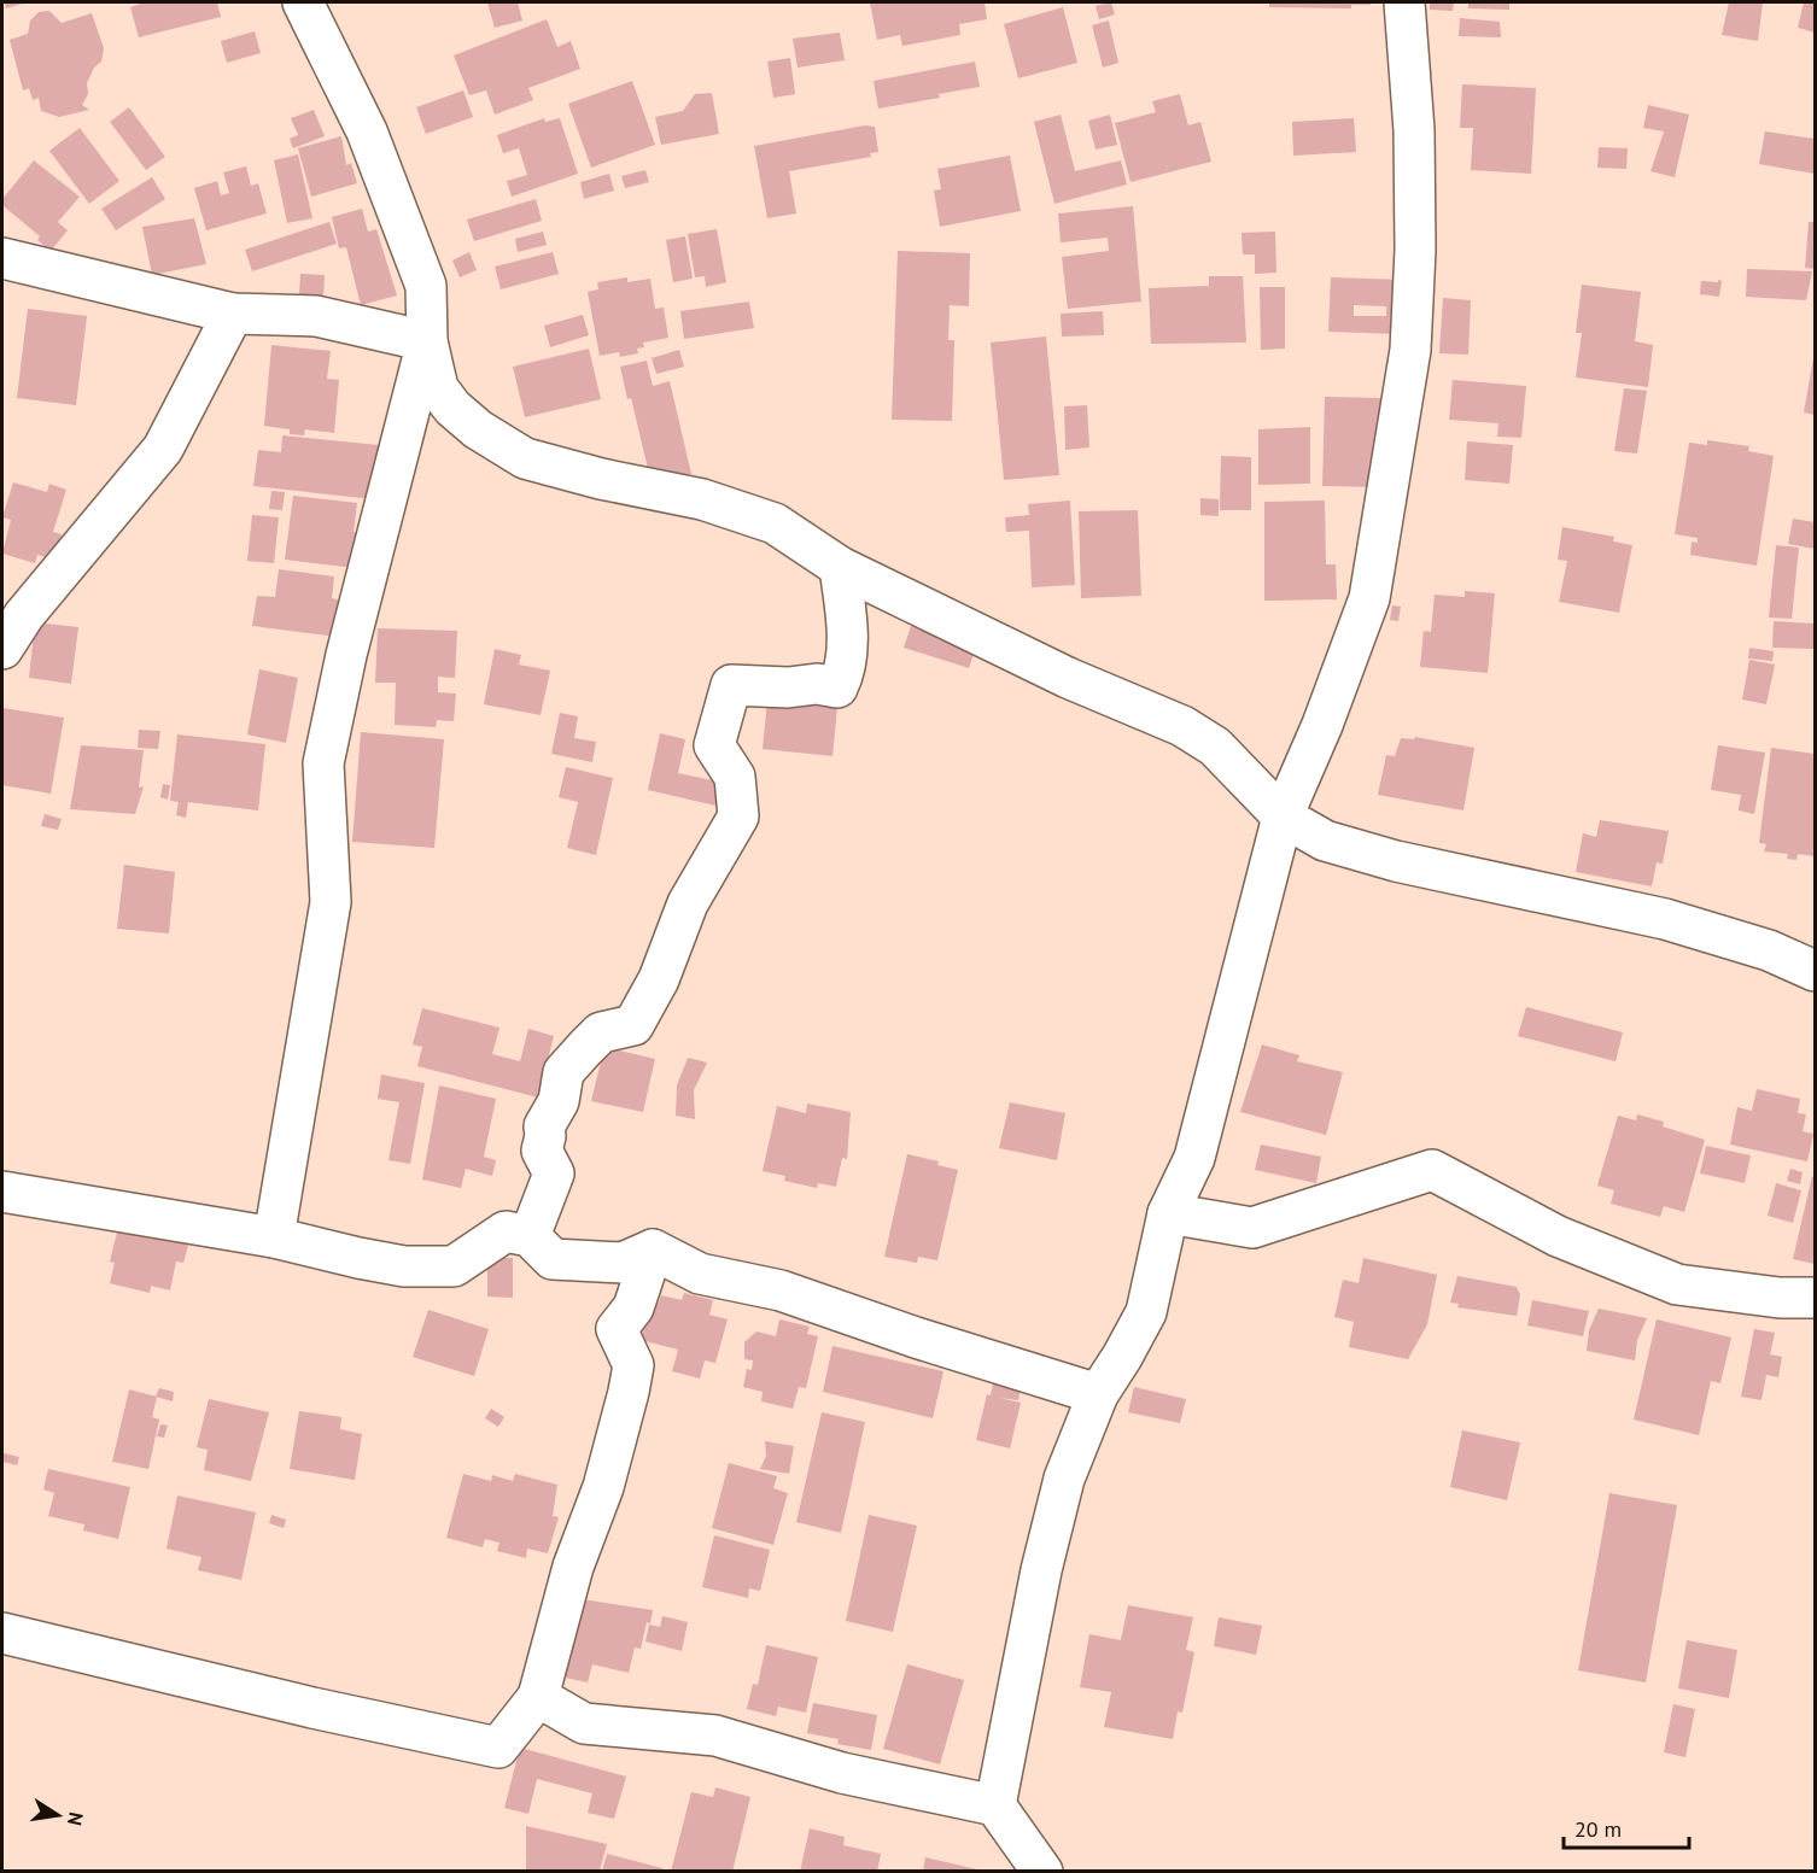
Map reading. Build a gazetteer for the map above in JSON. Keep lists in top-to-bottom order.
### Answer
{
  "scale_bar": "20 m",
  "north": "right"
}
